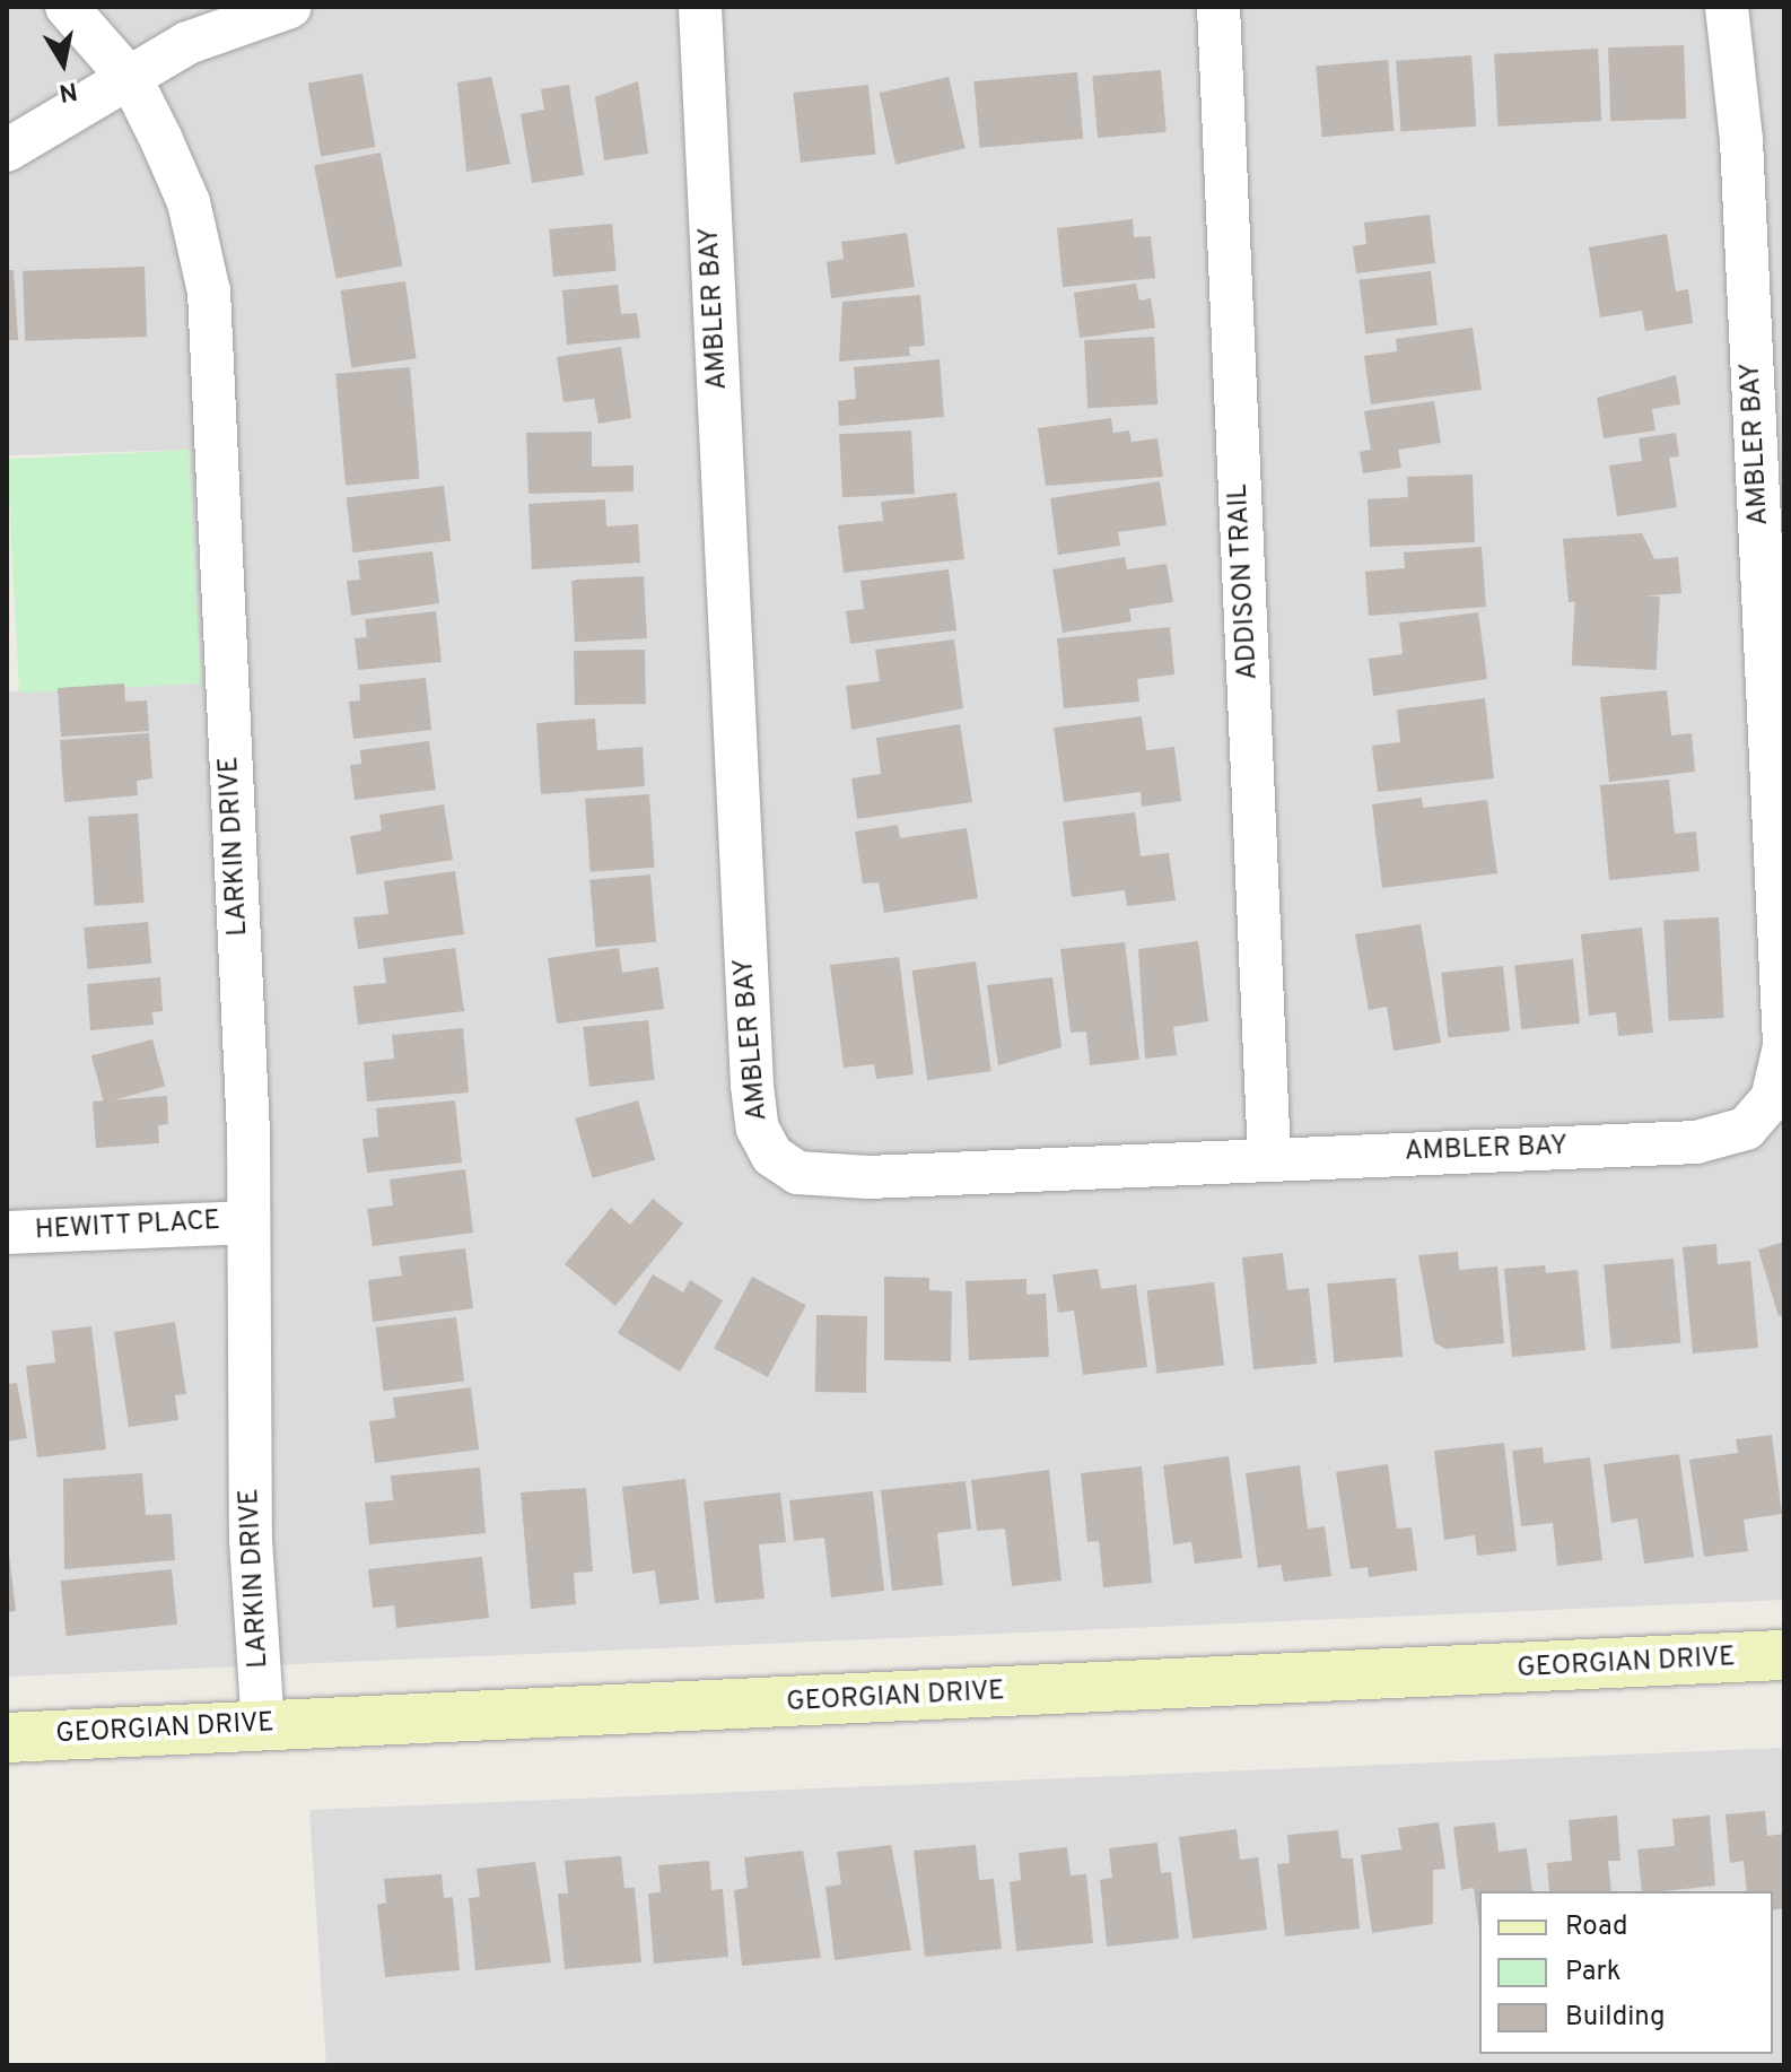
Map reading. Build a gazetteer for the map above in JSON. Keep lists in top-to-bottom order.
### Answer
{
  "streets": {
    "main road": ["GEORGIAN DRIVE"],
    "street": [
      "AMBLER BAY",
      "ADDISON TRAIL",
      "LARKIN DRIVE",
      "HEWITT PLACE"
    ]
  },
  "crossings": [
    ["AMBLER BAY", "ADDISON TRAIL"],
    ["LARKIN DRIVE", "HEWITT PLACE"],
    ["LARKIN DRIVE", "GEORGIAN DRIVE"]
  ],
  "legend": ["Road", "Park", "Building"],
  "north": "bottom"
}
